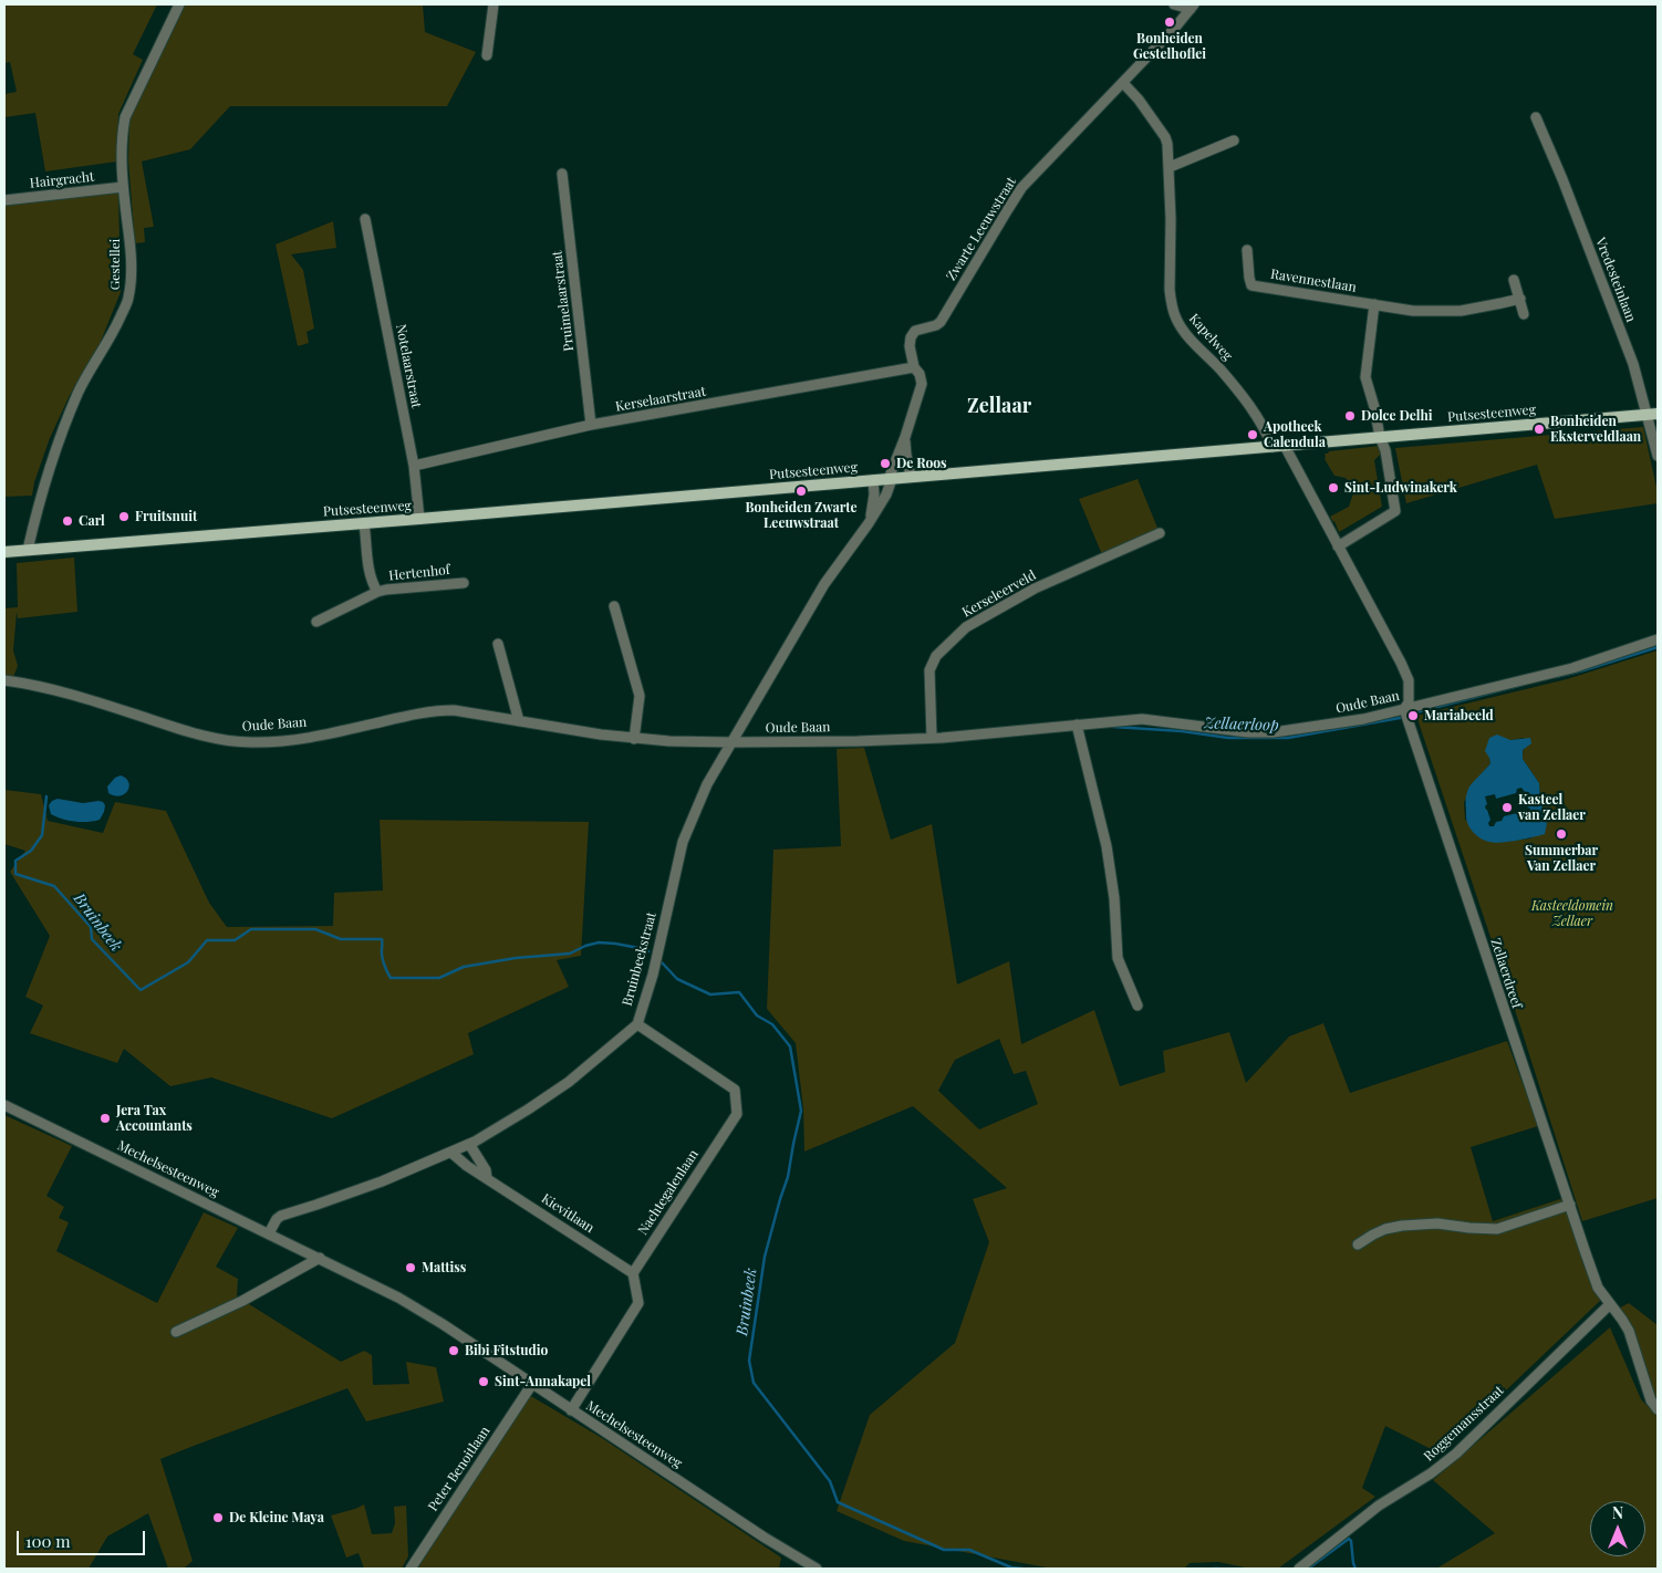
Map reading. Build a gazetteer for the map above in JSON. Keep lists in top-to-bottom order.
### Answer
{
  "streets": {
    "main road": ["Putsesteenweg"],
    "street": [
      "Hairgracht",
      "Zwarte Leeuwstraat",
      "Gestellei",
      "Vredesteinlaan",
      "Ravennestlaan",
      "Pruimelaarstraat",
      "Kapelweg",
      "Notelaarstraat",
      "Kerselaarstraat",
      "Hertenhof",
      "Kerseleerveld",
      "Oude Baan",
      "Bruinbeekstraat",
      "Zellaerdreef",
      "Mechelsesteenweg",
      "Nachtegalenlaan",
      "Kievitlaan",
      "Roggemansstraat",
      "Peter Benoitlaan"
    ]
  },
  "crossings": [
    ["Hairgracht", "Gestellei"],
    ["Zwarte Leeuwstraat", "Kapelweg"],
    ["Zwarte Leeuwstraat", "Kerselaarstraat"],
    ["Zwarte Leeuwstraat", "Putsesteenweg"],
    ["Zwarte Leeuwstraat", "Bruinbeekstraat"],
    ["Gestellei", "Putsesteenweg"],
    ["Vredesteinlaan", "Putsesteenweg"],
    ["Pruimelaarstraat", "Kerselaarstraat"],
    ["Kapelweg", "Putsesteenweg"],
    ["Notelaarstraat", "Kerselaarstraat"],
    ["Notelaarstraat", "Putsesteenweg"],
    ["Putsesteenweg", "Hertenhof"],
    ["Putsesteenweg", "Bruinbeekstraat"],
    ["Putsesteenweg", "Zellaerdreef"],
    ["Kerseleerveld", "Oude Baan"],
    ["Oude Baan", "Bruinbeekstraat"],
    ["Oude Baan", "Zellaerdreef"],
    ["Bruinbeekstraat", "Mechelsesteenweg"],
    ["Bruinbeekstraat", "Nachtegalenlaan"],
    ["Bruinbeekstraat", "Kievitlaan"],
    ["Zellaerdreef", "Roggemansstraat"],
    ["Mechelsesteenweg", "Peter Benoitlaan"],
    ["Nachtegalenlaan", "Kievitlaan"]
  ],
  "districts": ["Zellaar"],
  "water": ["Zellaerloop", "Bruinbeek"],
  "parks": ["Kasteeldomein Zellaer"],
  "places": [
    "Bonheiden Gestelhoflei",
    "Dolce Delhi",
    "Bonheiden Eksterveldlaan",
    "Apotheek Calendula",
    "De Roos",
    "Sint-Ludwinakerk",
    "Bonheiden Zwarte Leeuwstraat",
    "Fruitsnuit",
    "Carl",
    "Mariabeeld",
    "Kasteel van Zellaer",
    "Summerbar Van Zellaer",
    "Jera Tax Accountants",
    "Mattiss",
    "Bibi Fitstudio",
    "Sint-Annakapel",
    "De Kleine Maya"
  ],
  "scale_bar": "100 m",
  "north": "top"
}
